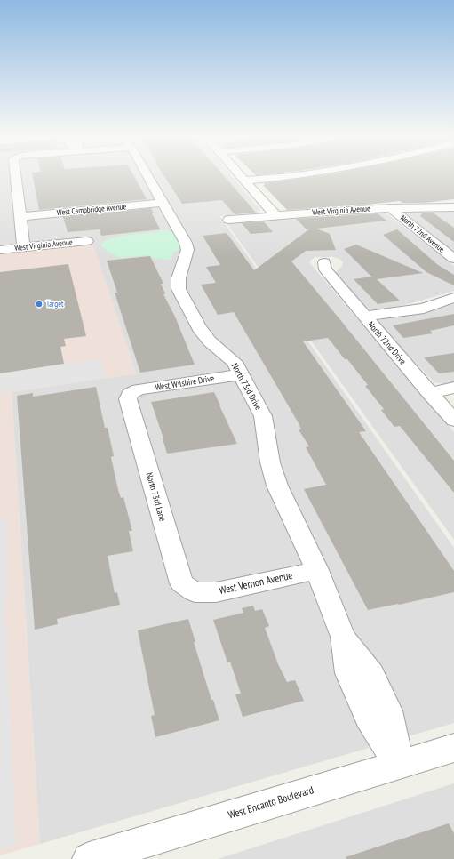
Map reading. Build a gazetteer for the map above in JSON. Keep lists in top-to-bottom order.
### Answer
{
  "streets": {
    "street": [
      "West Campbridge Avenue",
      "West Virginia Avenue",
      "North 72nd Avenue",
      "North 72nd Drive",
      "West Wilshire Drive",
      "North 73rd Drive",
      "North 73rd Lane",
      "West Vernon Avenue",
      "West Encanto Boulevard"
    ]
  },
  "crossings": [
    ["West Campbridge Avenue", "North 73rd Drive"],
    ["West Virginia Avenue", "North 72nd Avenue"],
    ["West Wilshire Drive", "North 73rd Drive"],
    ["West Wilshire Drive", "North 73rd Lane"],
    ["North 73rd Drive", "West Vernon Avenue"],
    ["North 73rd Drive", "West Encanto Boulevard"],
    ["North 73rd Lane", "West Vernon Avenue"]
  ],
  "places": ["Target"]
}
